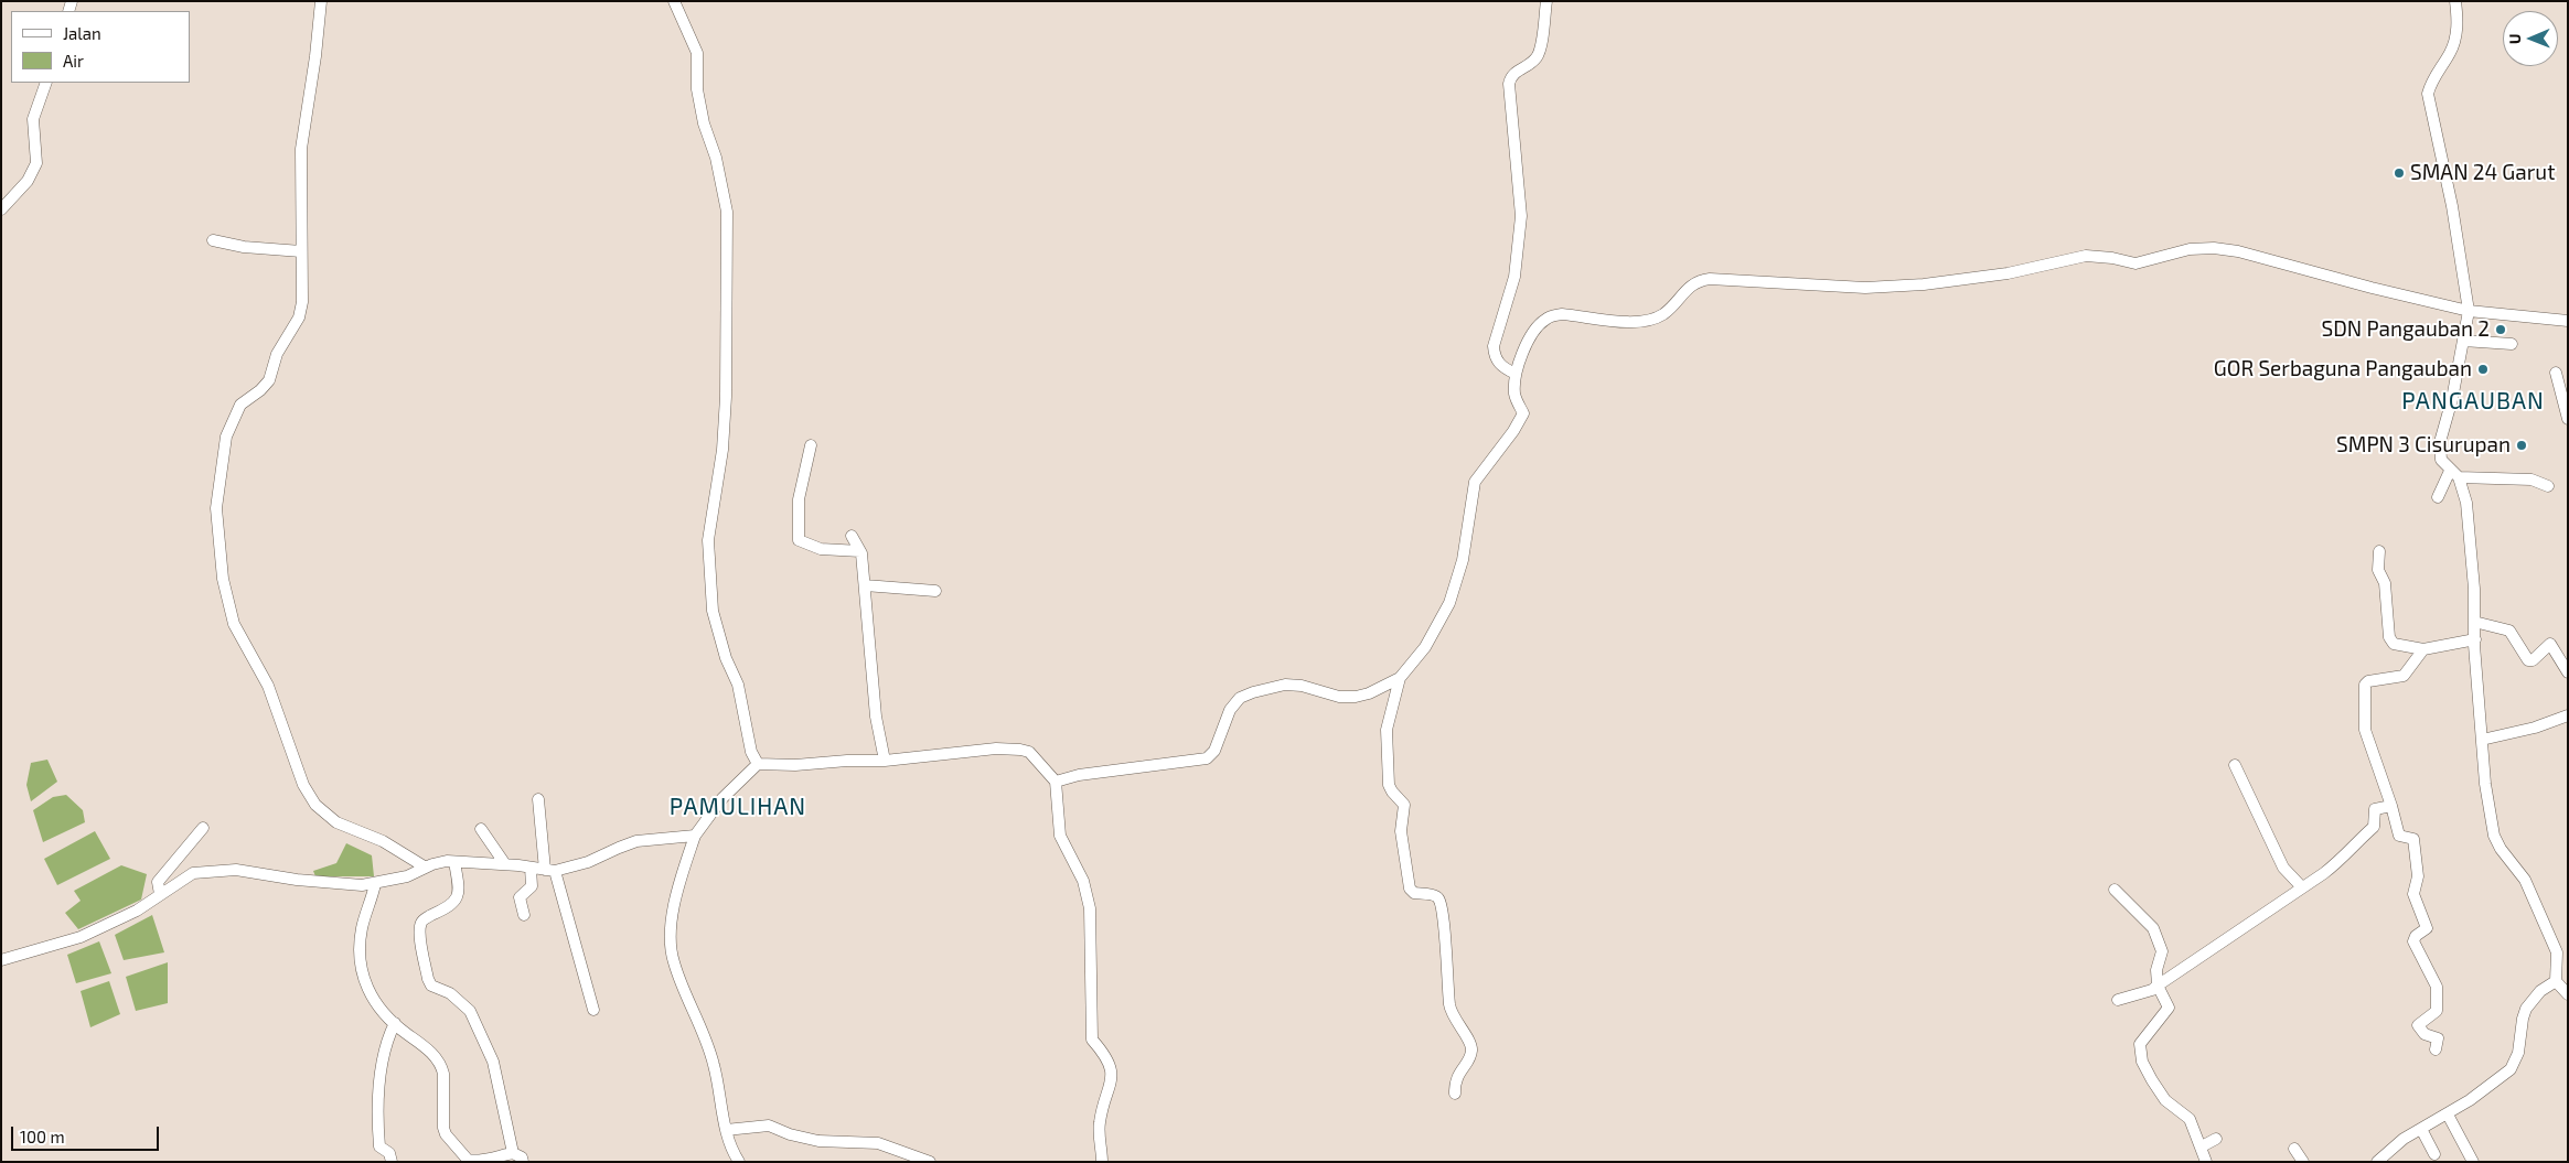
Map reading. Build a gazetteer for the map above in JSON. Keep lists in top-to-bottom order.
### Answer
{
  "districts": ["PANGAUBAN", "PAMULIHAN"],
  "places": [
    "SMAN 24 Garut",
    "SDN Pangauban 2",
    "GOR Serbaguna Pangauban",
    "SMPN 3 Cisurupan"
  ],
  "legend": ["Jalan", "Air"],
  "scale_bar": "100 m",
  "north": "left"
}
